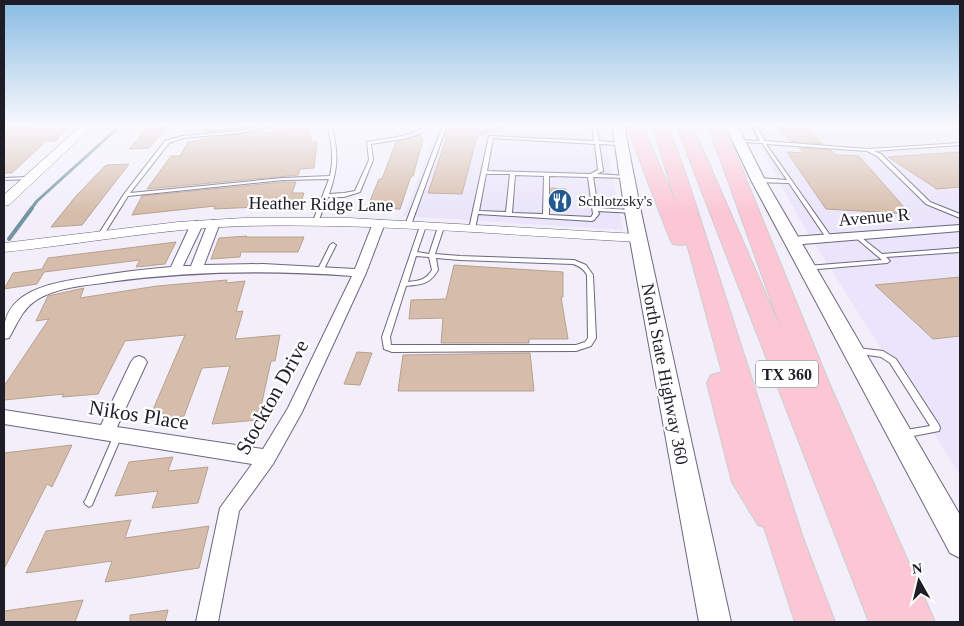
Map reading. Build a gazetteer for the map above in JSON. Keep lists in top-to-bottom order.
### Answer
{
  "streets": {
    "highway": ["TX 360"],
    "main road": ["North State Highway 360"],
    "street": [
      "Heather Ridge Lane",
      "Avenue R",
      "Stockton Drive",
      "Nikos Place"
    ]
  },
  "crossings": [
    ["Heather Ridge Lane", "North State Highway 360"],
    ["Heather Ridge Lane", "Stockton Drive"],
    ["Stockton Drive", "Nikos Place"]
  ],
  "places": {
    "restaurant": ["Schlotzsky's"]
  },
  "north": "top"
}
